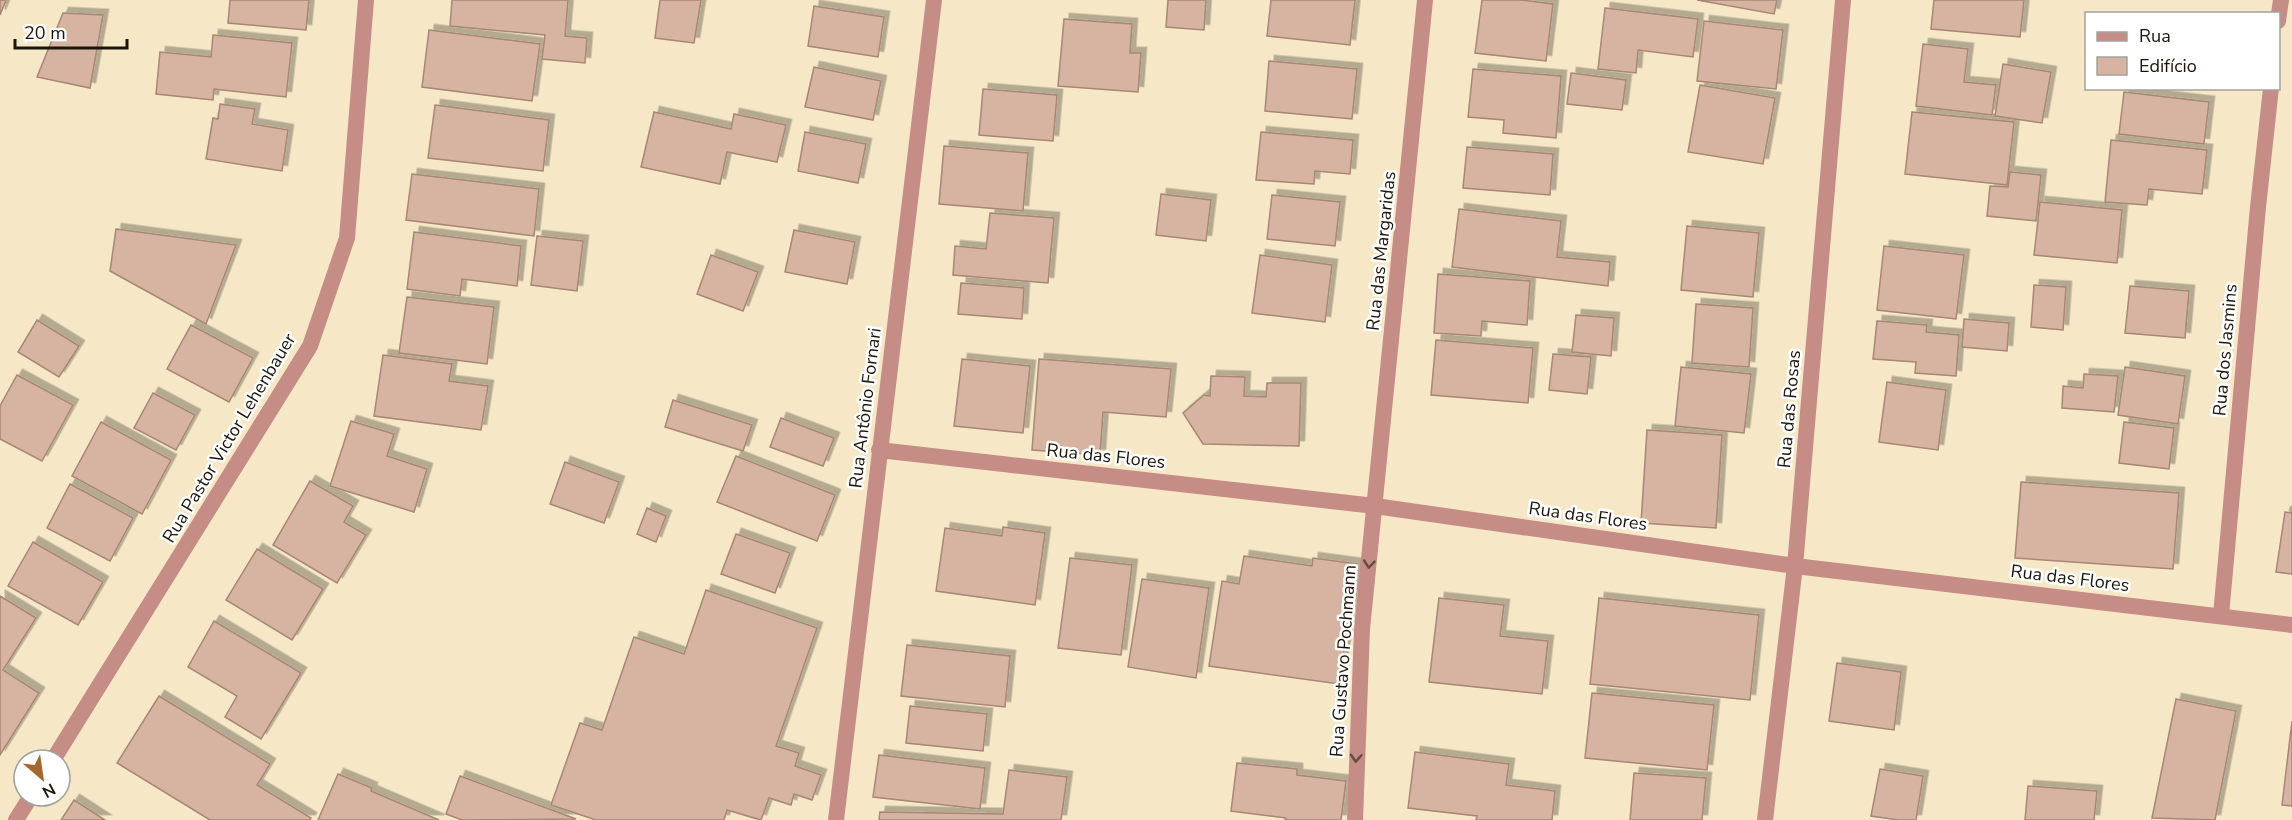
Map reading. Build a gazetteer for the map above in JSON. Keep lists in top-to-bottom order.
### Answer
{
  "streets": {
    "street": [
      "Rua das Margaridas",
      "Rua dos Jasmins",
      "Rua Antônio Fornari",
      "Rua das Rosas",
      "Rua Pastor Victor Lehenbauer",
      "Rua das Flores",
      "Rua Gustavo Pochmann"
    ]
  },
  "crossings": [
    ["Rua das Margaridas", "Rua das Flores"],
    ["Rua das Margaridas", "Rua Gustavo Pochmann"],
    ["Rua dos Jasmins", "Rua das Flores"],
    ["Rua Antônio Fornari", "Rua das Flores"],
    ["Rua das Rosas", "Rua das Flores"],
    ["Rua das Flores", "Rua Gustavo Pochmann"]
  ],
  "one_way": ["Rua Gustavo Pochmann"],
  "legend": ["Rua", "Edifício"],
  "scale_bar": "20 m",
  "north": "bottom right"
}
